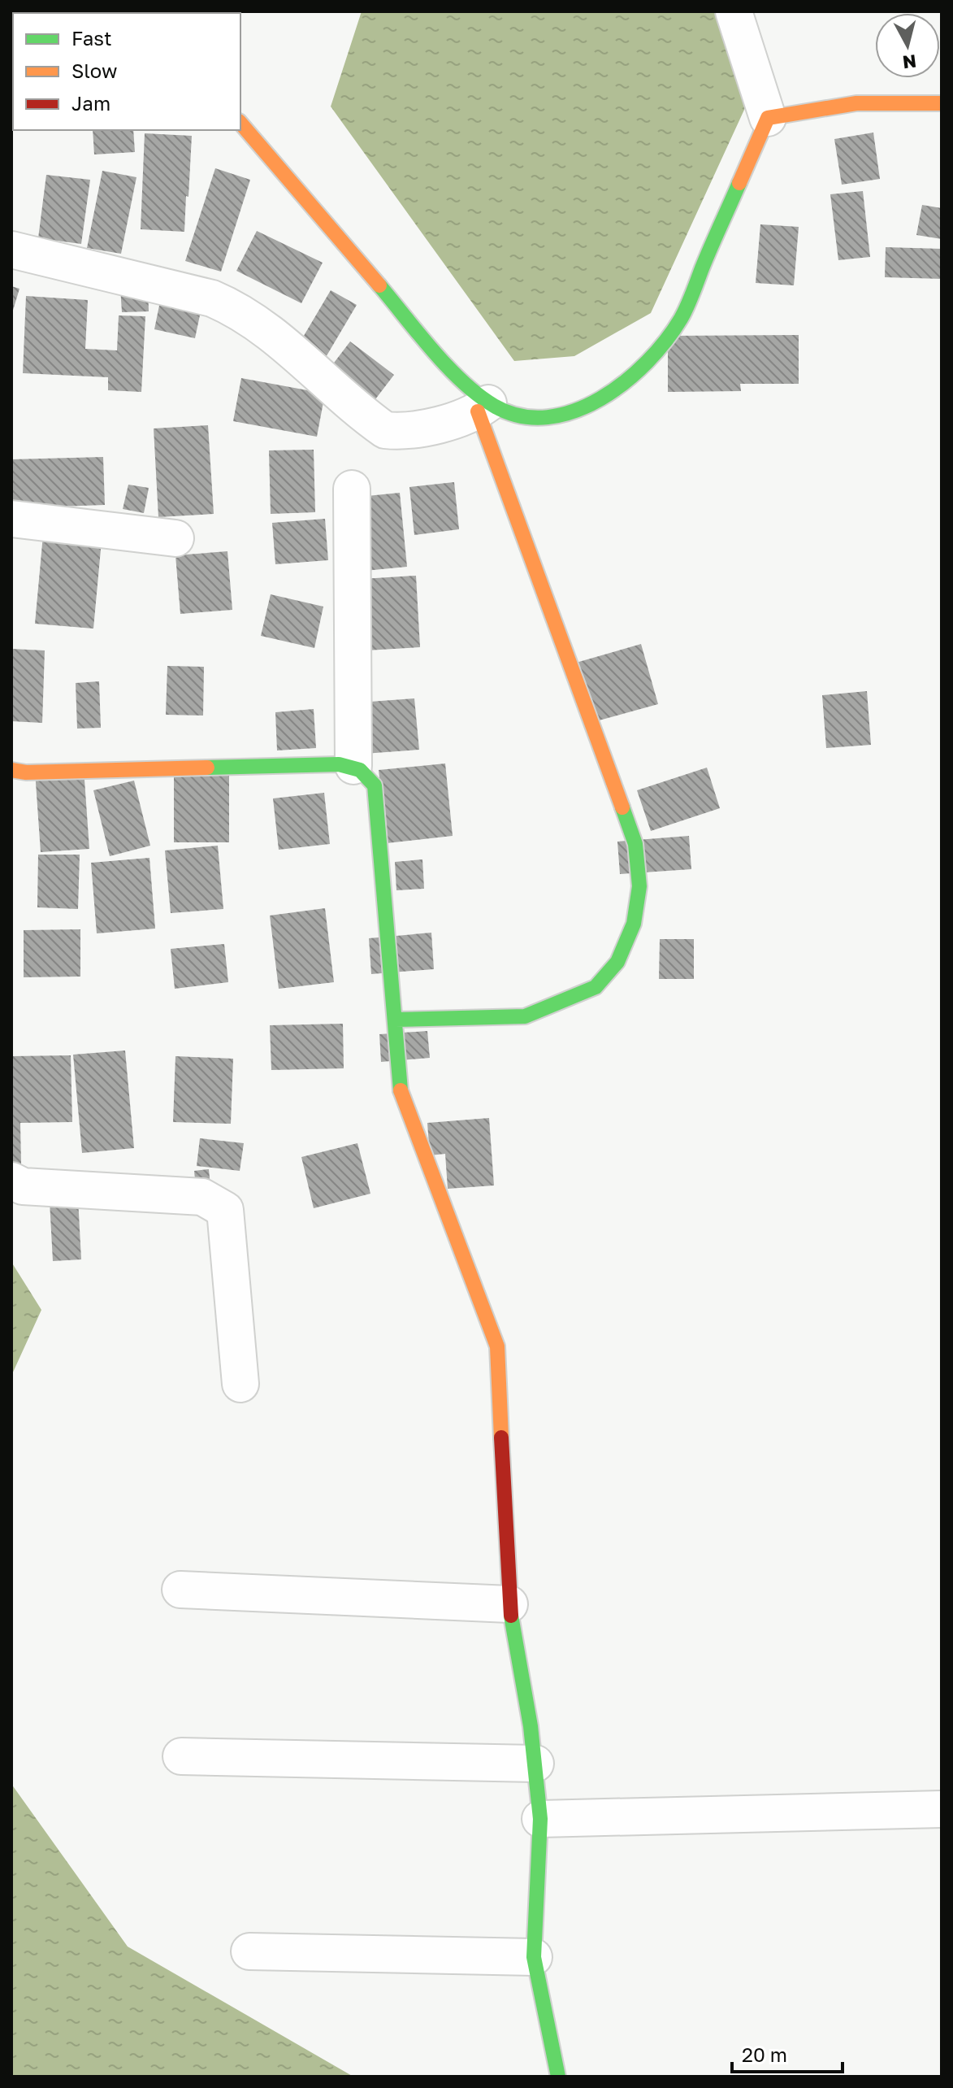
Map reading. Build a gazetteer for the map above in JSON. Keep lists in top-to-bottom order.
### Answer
{
  "legend": ["Fast", "Slow", "Jam"],
  "scale_bar": "20 m",
  "north": "bottom"
}
